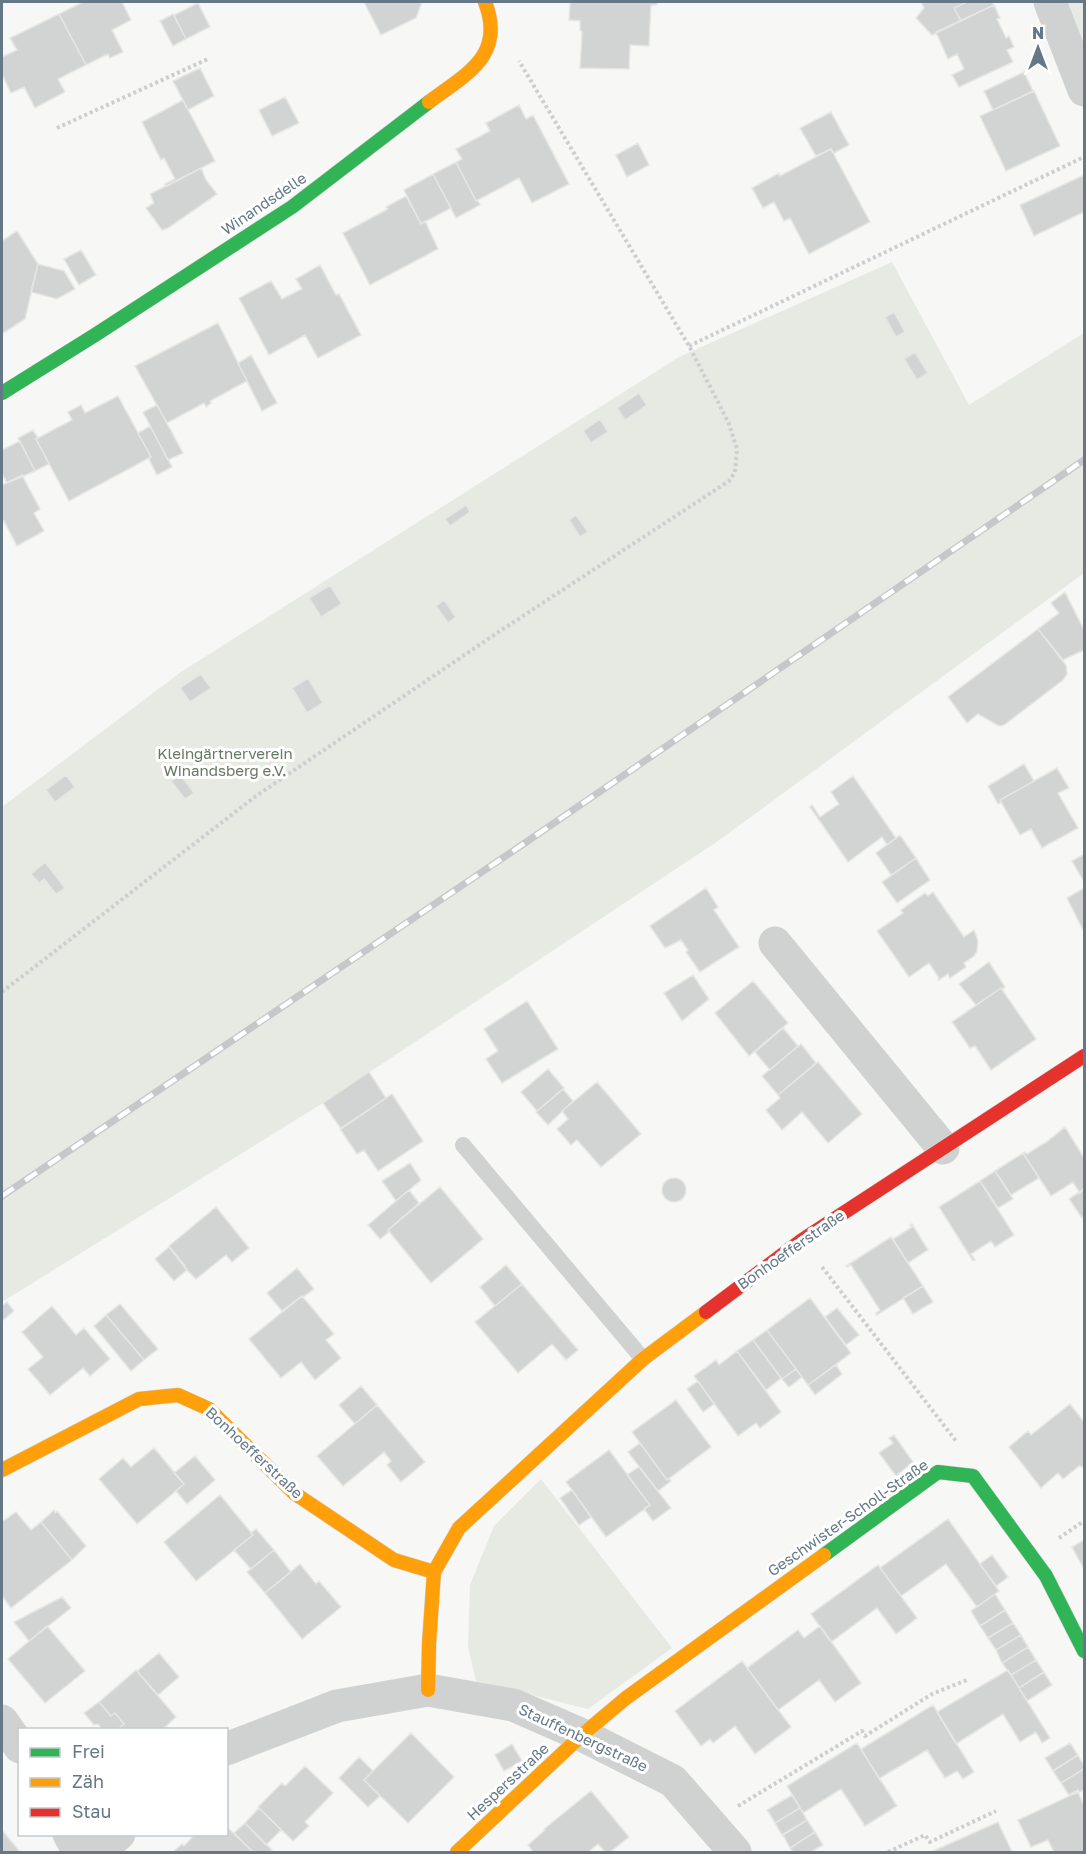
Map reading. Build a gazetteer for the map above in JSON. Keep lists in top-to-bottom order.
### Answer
{
  "streets": {
    "street": [
      "Winandsdelle",
      "Bonhoefferstraße",
      "Geschwister-Scholl-Straße",
      "Stauffenbergstraße",
      "Hespersstraße"
    ]
  },
  "crossings": [
    ["Bonhoefferstraße", "Stauffenbergstraße"],
    ["Geschwister-Scholl-Straße", "Stauffenbergstraße"],
    ["Geschwister-Scholl-Straße", "Hespersstraße"],
    ["Stauffenbergstraße", "Hespersstraße"]
  ],
  "parks": ["Kleingärtnerverein Winandsberg e.V."],
  "legend": ["Frei", "Zäh", "Stau"],
  "north": "top"
}
